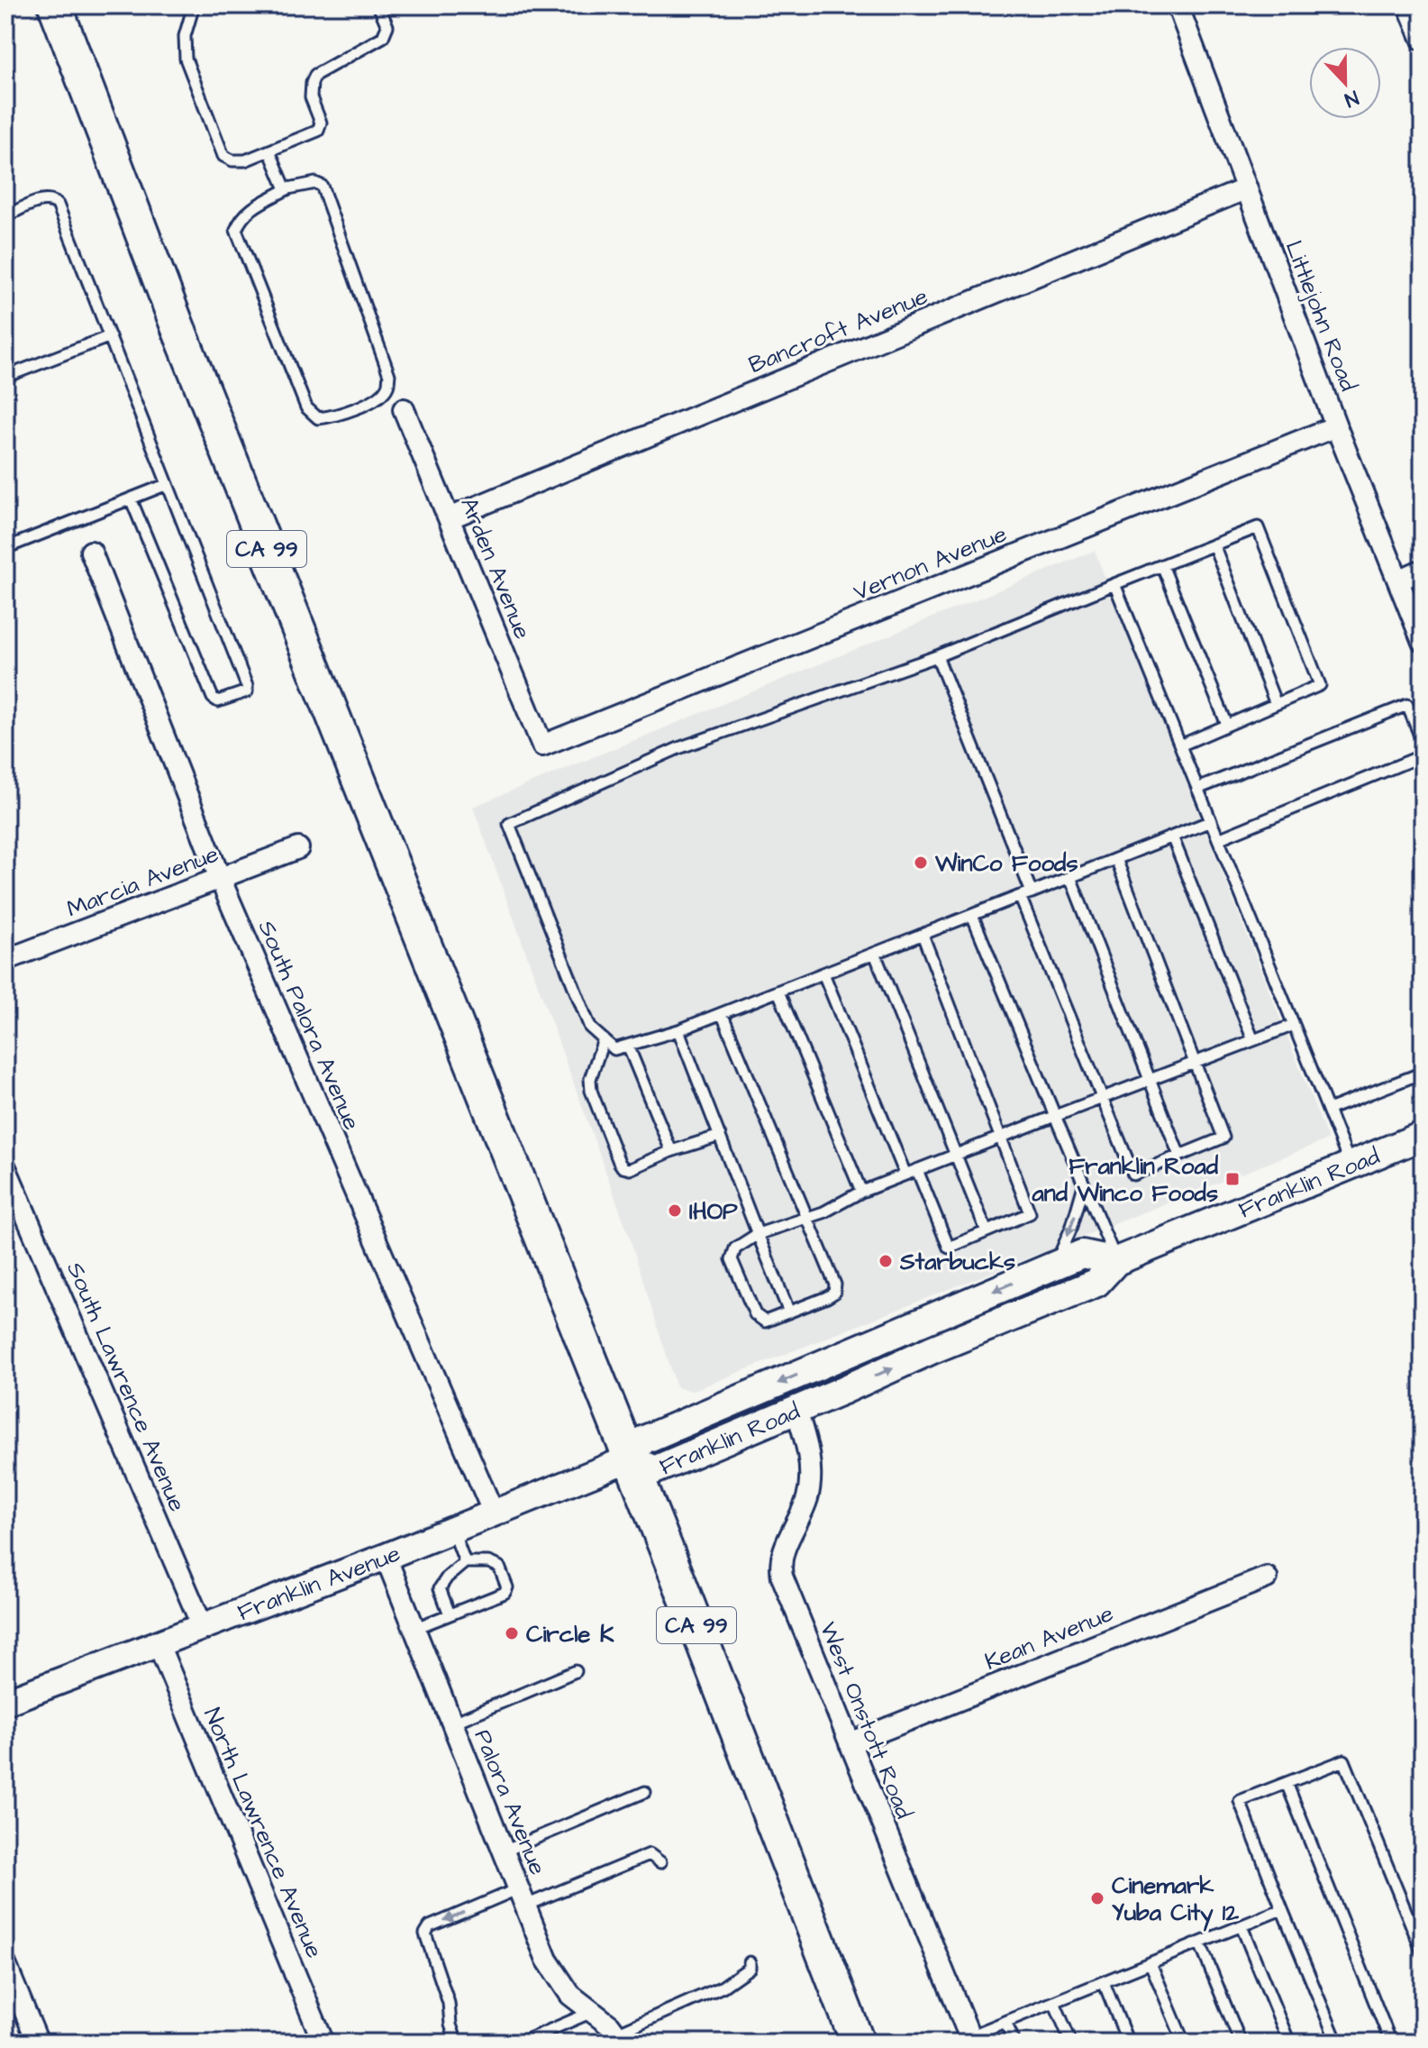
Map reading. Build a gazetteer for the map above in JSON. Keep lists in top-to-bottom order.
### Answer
{
  "streets": {
    "highway": ["CA 99"],
    "main road": ["Franklin Road"],
    "street": [
      "Littlejohn Road",
      "Bancroft Avenue",
      "Vernon Avenue",
      "Arden Avenue",
      "Marcia Avenue",
      "South Palora Avenue",
      "South Lawrence Avenue",
      "Franklin Avenue",
      "Kean Avenue",
      "West Onstott Road",
      "Palora Avenue",
      "North Lawrence Avenue"
    ]
  },
  "crossings": [
    ["Littlejohn Road", "Bancroft Avenue"],
    ["Littlejohn Road", "Vernon Avenue"],
    ["Bancroft Avenue", "Arden Avenue"],
    ["CA 99", "Franklin Road"],
    ["CA 99", "Franklin Avenue"],
    ["Vernon Avenue", "Arden Avenue"],
    ["Marcia Avenue", "South Palora Avenue"],
    ["South Palora Avenue", "Franklin Avenue"],
    ["Franklin Road", "Franklin Avenue"],
    ["Franklin Road", "West Onstott Road"],
    ["South Lawrence Avenue", "Franklin Avenue"],
    ["Franklin Avenue", "Palora Avenue"],
    ["Franklin Avenue", "North Lawrence Avenue"],
    ["Kean Avenue", "West Onstott Road"]
  ],
  "places": {
    "other": [
      "WinCo Foods",
      "IHOP",
      "Starbucks",
      "Circle K",
      "Cinemark Yuba City 12"
    ],
    "transit": ["Franklin Road and Winco Foods"]
  },
  "north": "bottom"
}
